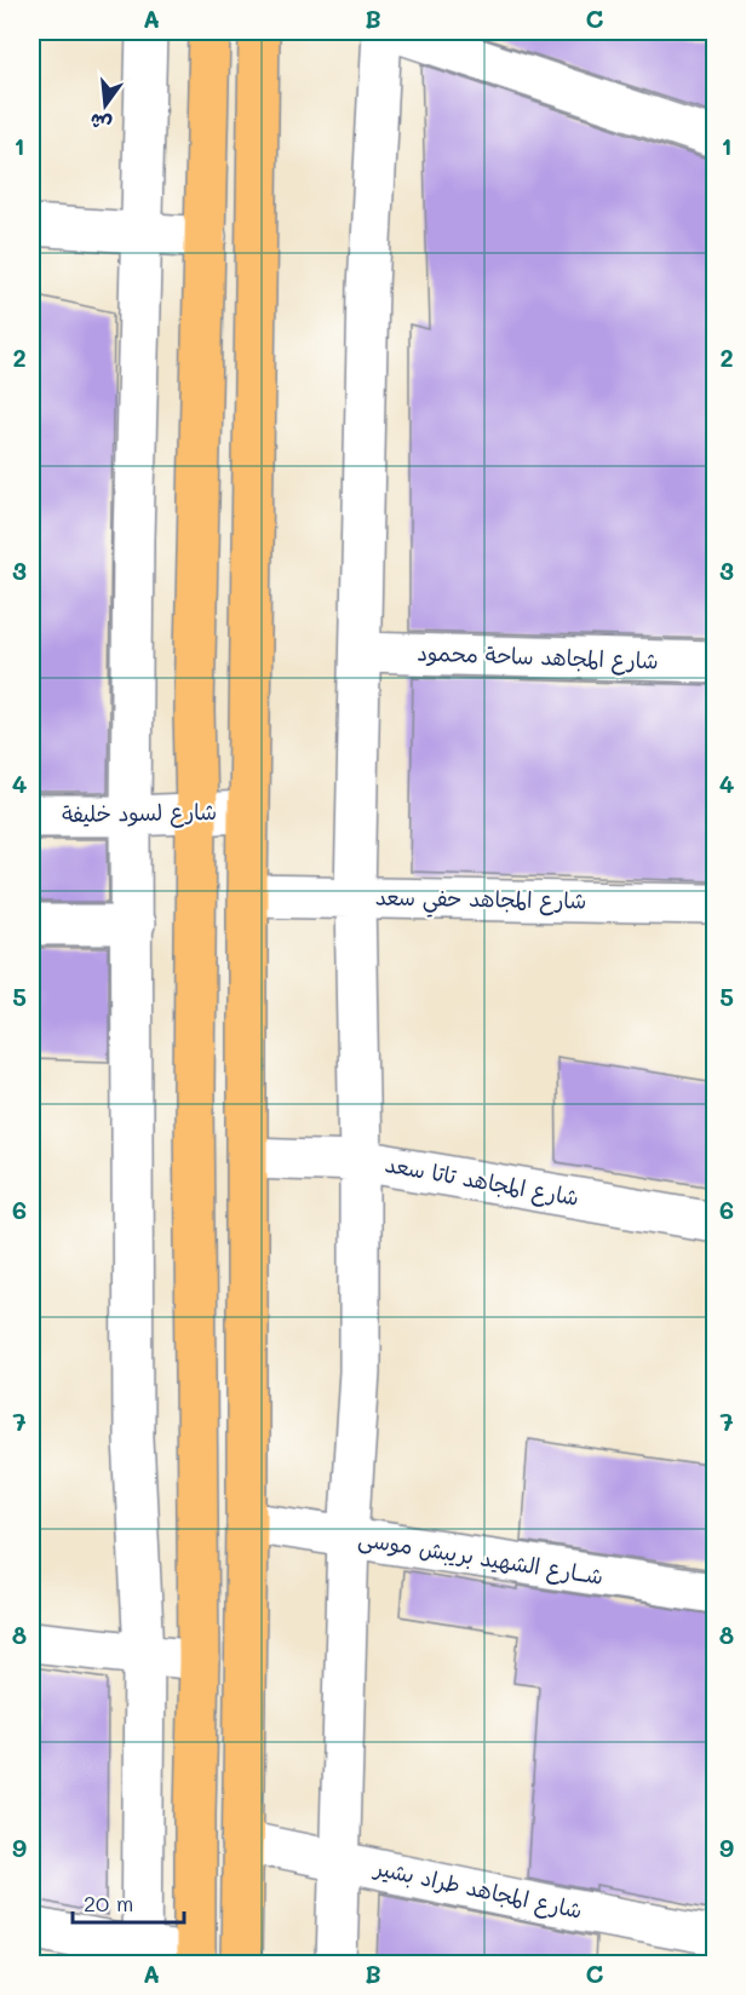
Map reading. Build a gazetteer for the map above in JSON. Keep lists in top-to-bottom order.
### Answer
{
  "streets": {
    "street": [
      "شارع المجاهد ساحة محمود",
      "شارع لسود خليفة",
      "شارع المجاهد حفي سعد",
      "شارع المجاهد تاتا سعد",
      "شــارع الشهيد بريبش موسى",
      "شارع المجاهد طراد بشير"
    ]
  },
  "scale_bar": "20 m",
  "north": "bottom",
  "grid": {
    "columns": ["A", "B", "C"],
    "rows": [
      "1",
      "2",
      "3",
      "4",
      "5",
      "6",
      "7",
      "8",
      "9"
    ]
  }
}
